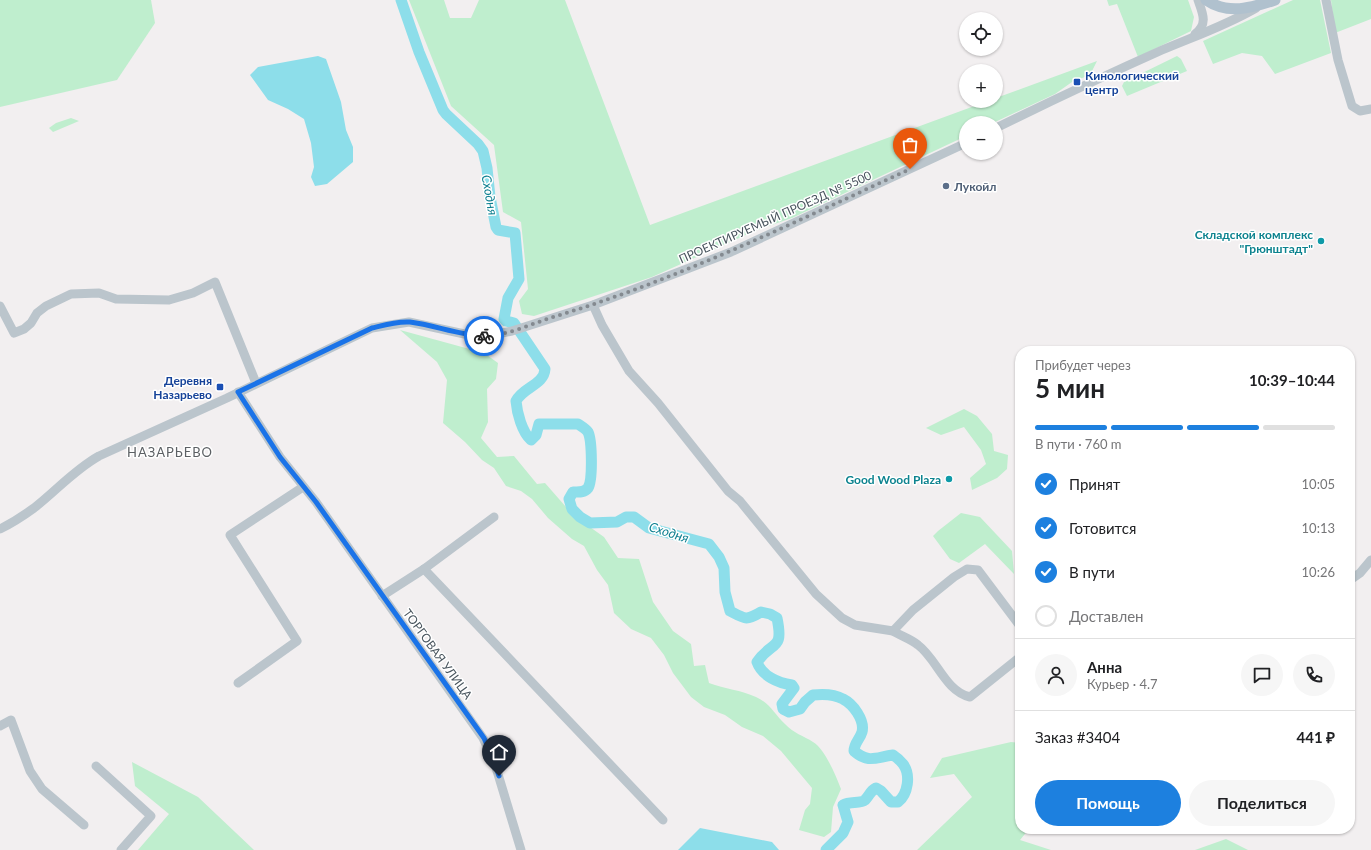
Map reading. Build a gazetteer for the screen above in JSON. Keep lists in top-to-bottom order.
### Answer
{
  "streets": {
    "street": ["ПРОЕКТИРУЕМЫЙ ПРОЕЗД № 5500", "ТОРГОВАЯ УЛИЦА"]
  },
  "crossings": [
    ["ПРОЕКТИРУЕМЫЙ ПРОЕЗД № 5500", "ТОРГОВАЯ УЛИЦА"]
  ],
  "districts": ["НАЗАРЬЕВО"],
  "water": ["Сходня"],
  "places": {
    "transit": ["Кинологический центр", "Деревня Назарьево"],
    "other": ["Лукойл", "Складской комплекс \"Грюнштадт\"", "Good Wood Plaza"]
  },
  "page": {
    "map_buttons": ["+", "−"],
    "heading": ["5 мин", "Прибудет через", "10:39–10:44"],
    "panel": [
      "Анна",
      "Курьер · 4.7",
      "Заказ #3404",
      "441 ₽"
    ],
    "bar": "В пути · 760 m",
    "list": [
      ["Принят", "10:05"],
      ["Готовится", "10:13"],
      ["В пути", "10:26"],
      "Доставлен"
    ],
    "buttons": ["Помощь", "Поделиться"]
  }
}
